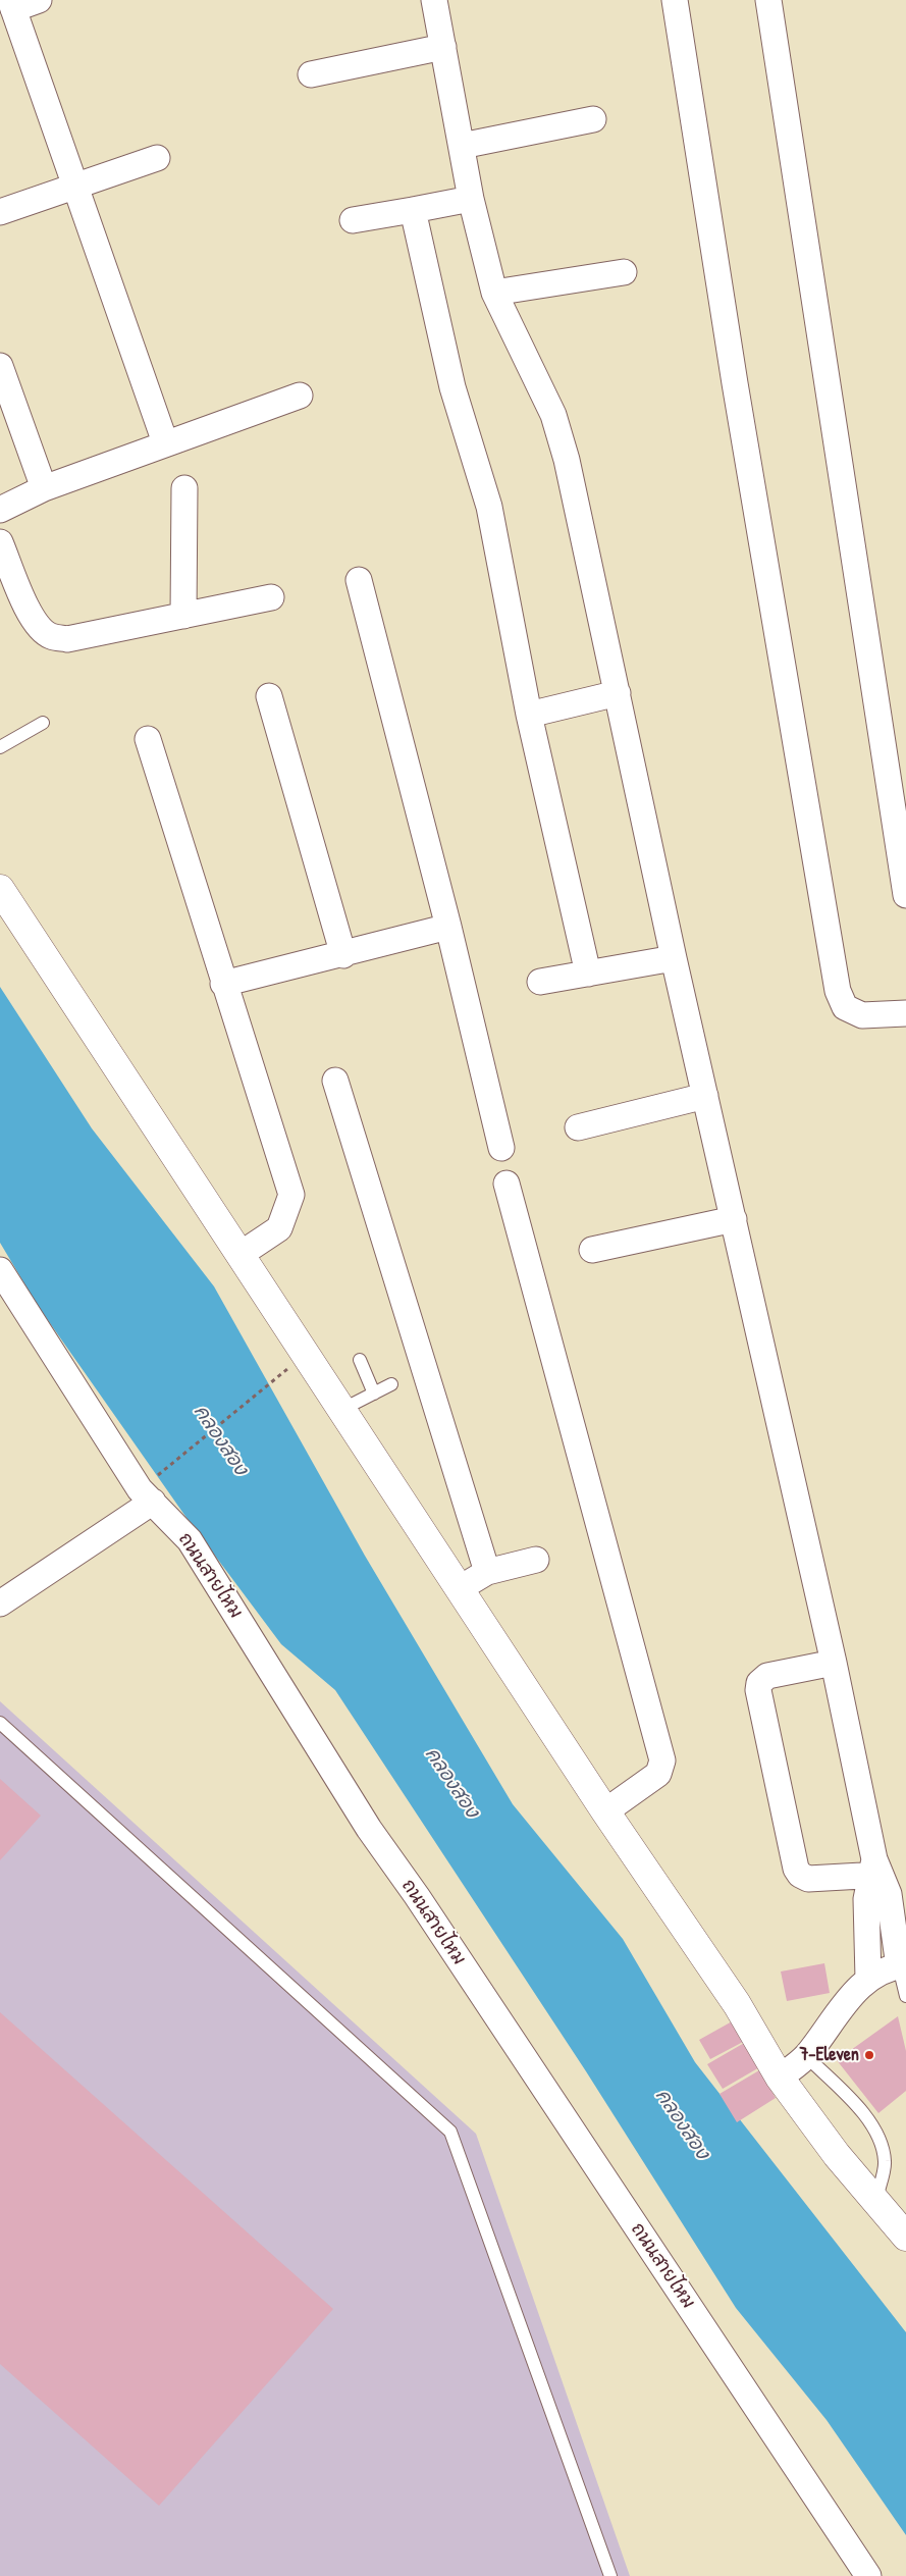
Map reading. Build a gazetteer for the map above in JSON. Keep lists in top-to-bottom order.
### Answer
{
  "streets": {
    "street": ["ถนนสายไหม"]
  },
  "water": ["คลองสอง"],
  "places": ["7-Eleven"]
}
